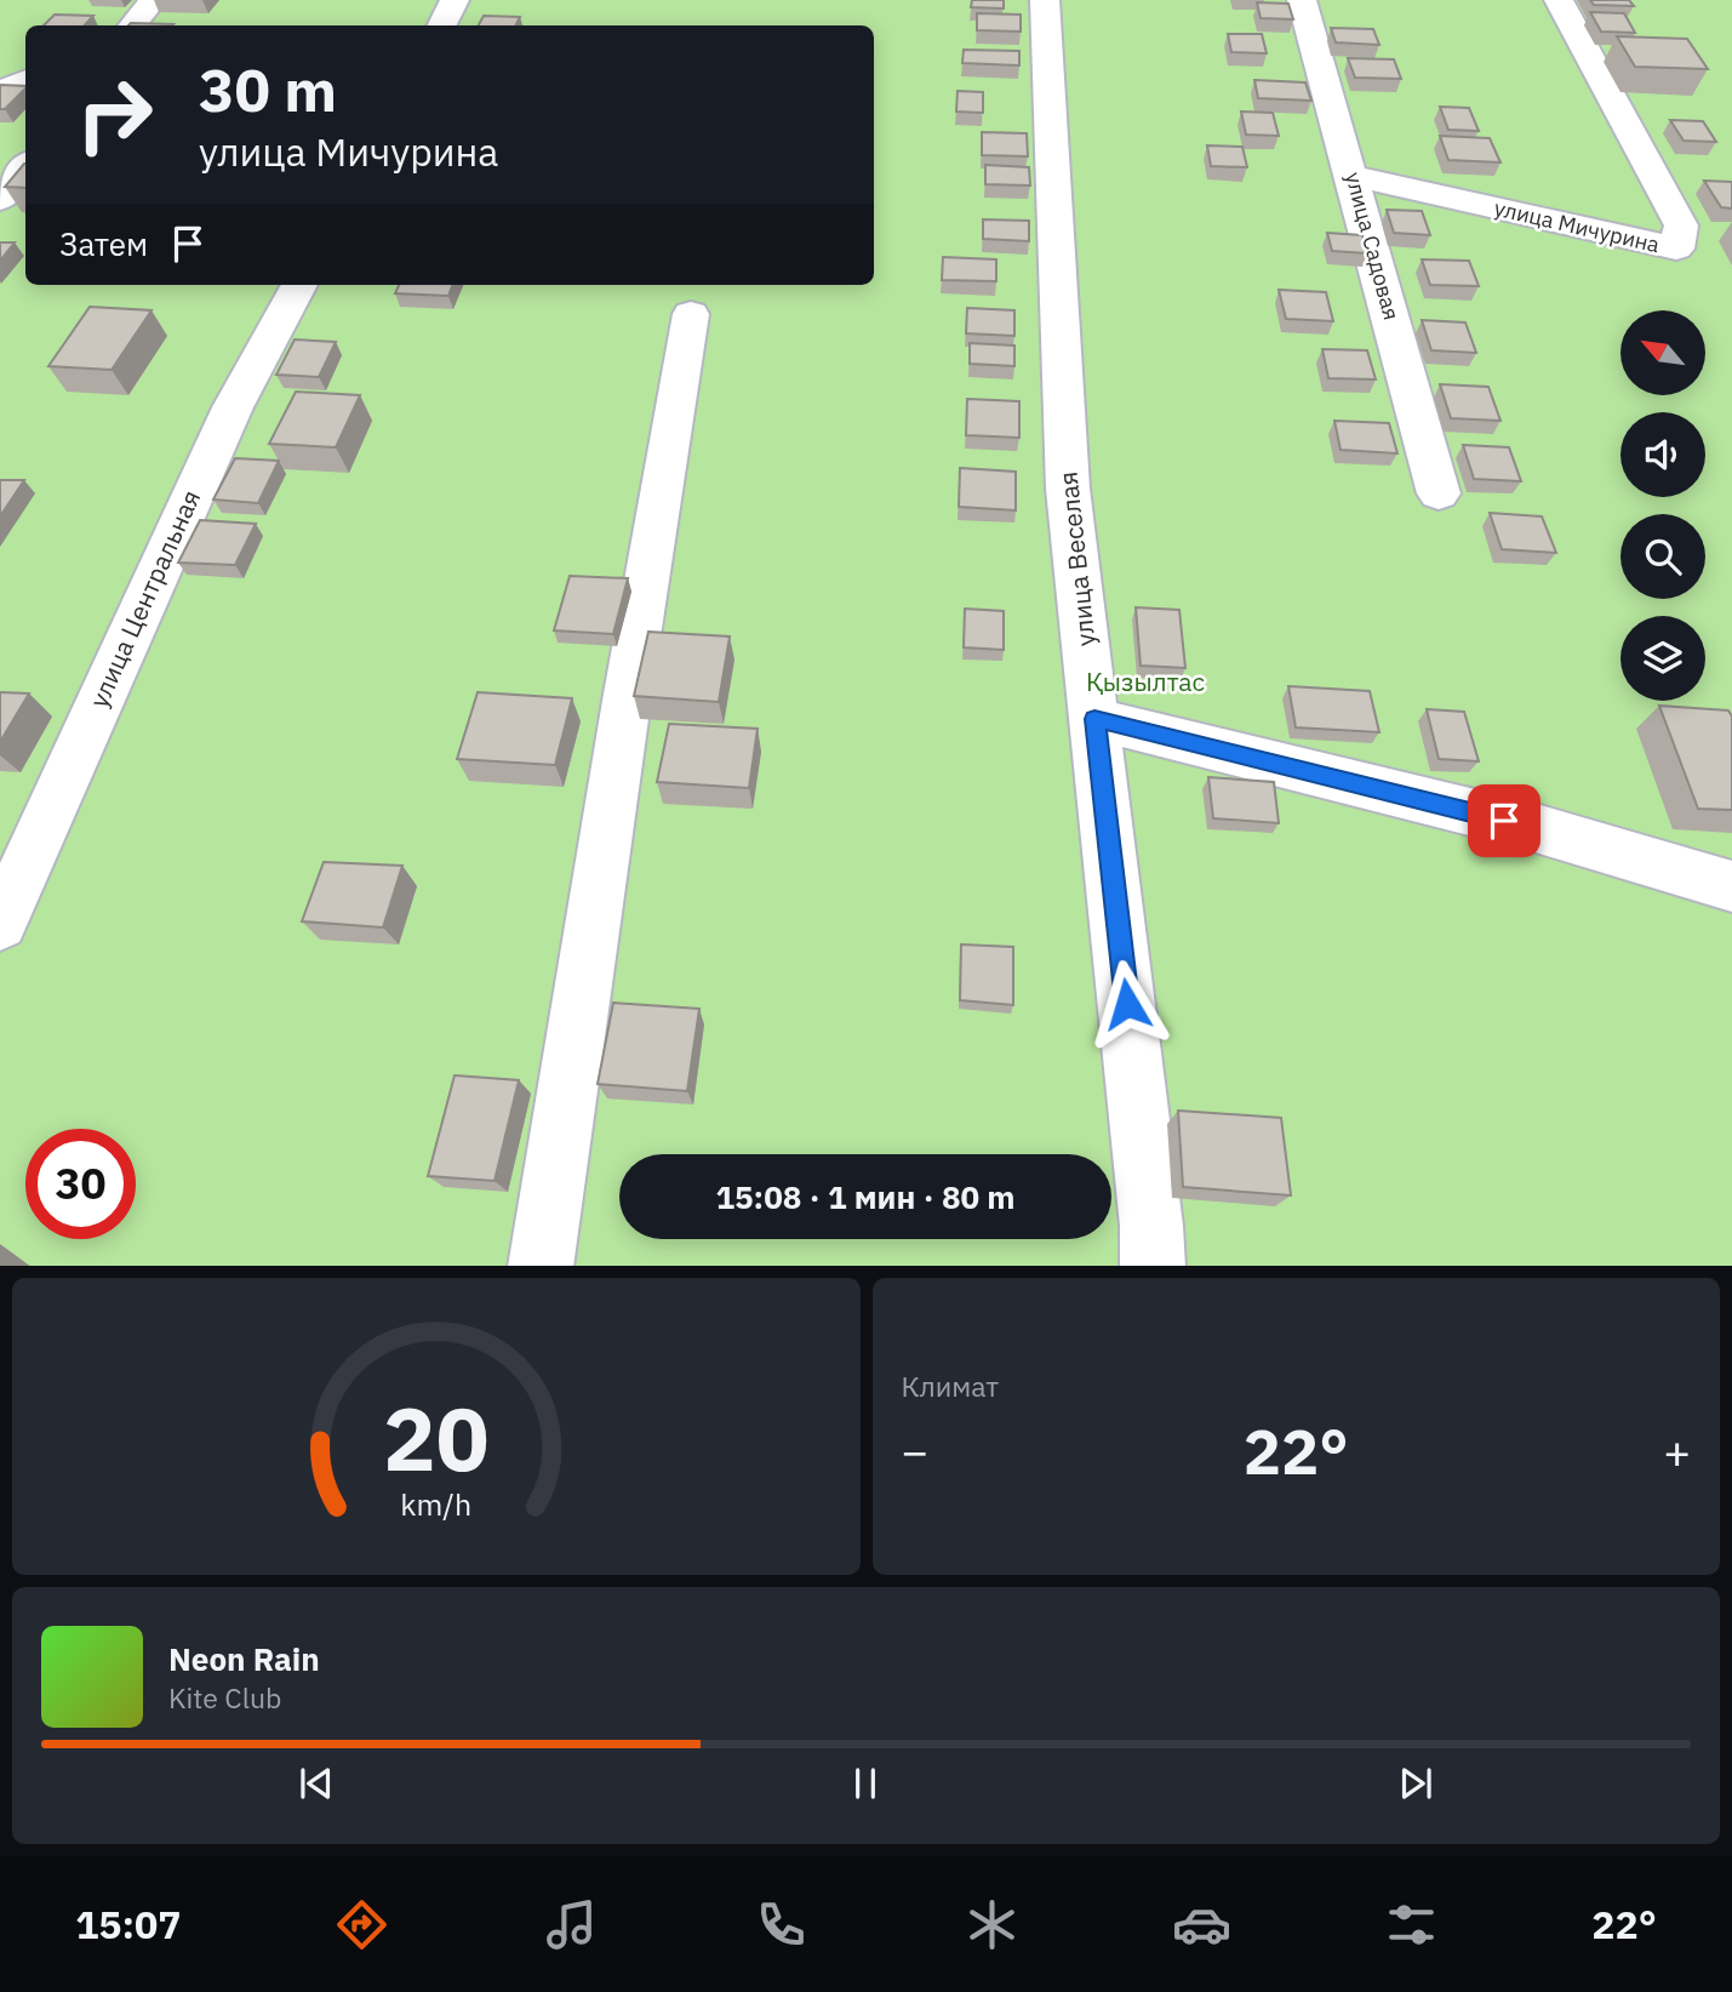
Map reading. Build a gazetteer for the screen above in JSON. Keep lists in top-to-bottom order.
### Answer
{
  "streets": {
    "street": [
      "улица Мичурина",
      "улица Садовая",
      "улица Веселая",
      "улица Центральная"
    ]
  },
  "crossings": [
    ["улица Мичурина", "улица Садовая"]
  ],
  "parks": ["Қызылтас"],
  "north": "top left",
  "page": {
    "turn": ["30 m", "улица Мичурина"],
    "then": "Затем",
    "limit": "30",
    "trip": "15:08 · 1 мин · 80 m",
    "tile": "Климат",
    "heat": ["−", "22°", "+"],
    "song": ["Neon Rain", "Kite Club"],
    "tabs": ["15:07", "22°"],
    "gauge": ["20", "km/h"]
  }
}
